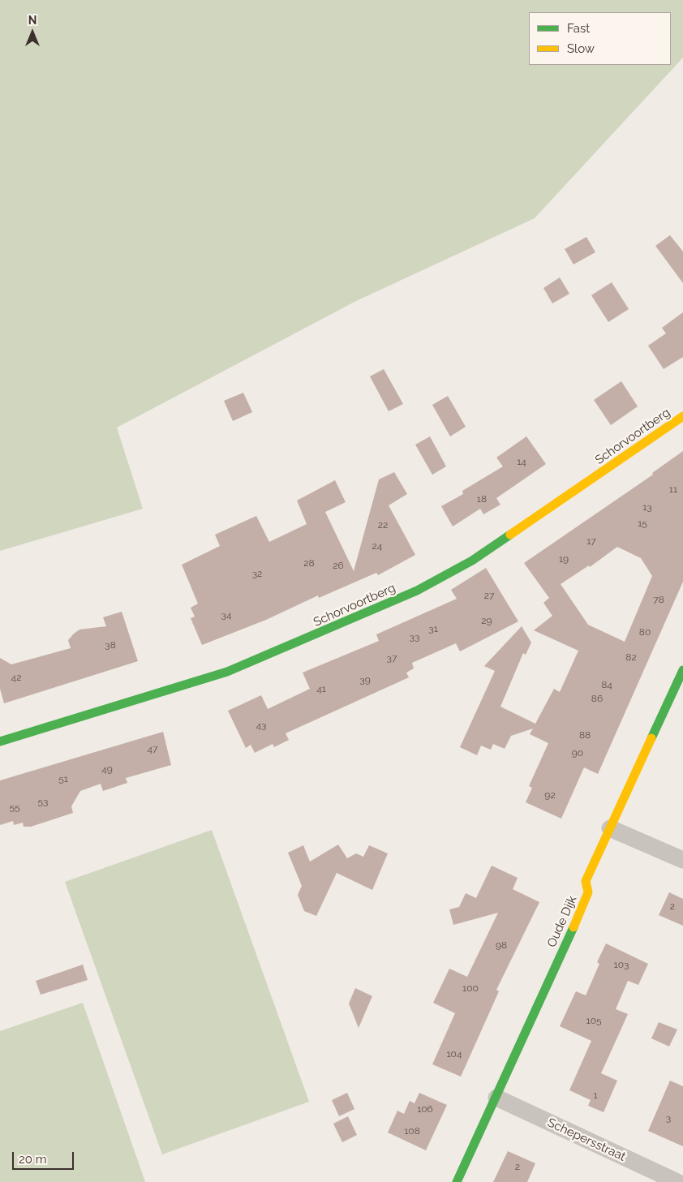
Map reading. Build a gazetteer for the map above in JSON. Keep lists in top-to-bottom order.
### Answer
{
  "streets": {
    "street": ["Schorvoortberg", "Oude Dijk", "Schepersstraat"]
  },
  "crossings": [
    ["Oude Dijk", "Schepersstraat"]
  ],
  "house_numbers": [
    "14",
    "11",
    "18",
    "13",
    "15",
    "22",
    "17",
    "24",
    "19",
    "28",
    "26",
    "32",
    "27",
    "78",
    "34",
    "29",
    "31",
    "80",
    "33",
    "38",
    "82",
    "37",
    "42",
    "39",
    "84",
    "41",
    "86",
    "43",
    "88",
    "47",
    "90",
    "49",
    "51",
    "92",
    "53",
    "55",
    "2",
    "98",
    "103",
    "100",
    "105",
    "104",
    "1",
    "106",
    "3",
    "108",
    "2"
  ],
  "legend": ["Fast", "Slow"],
  "scale_bar": "20 m",
  "north": "top"
}
